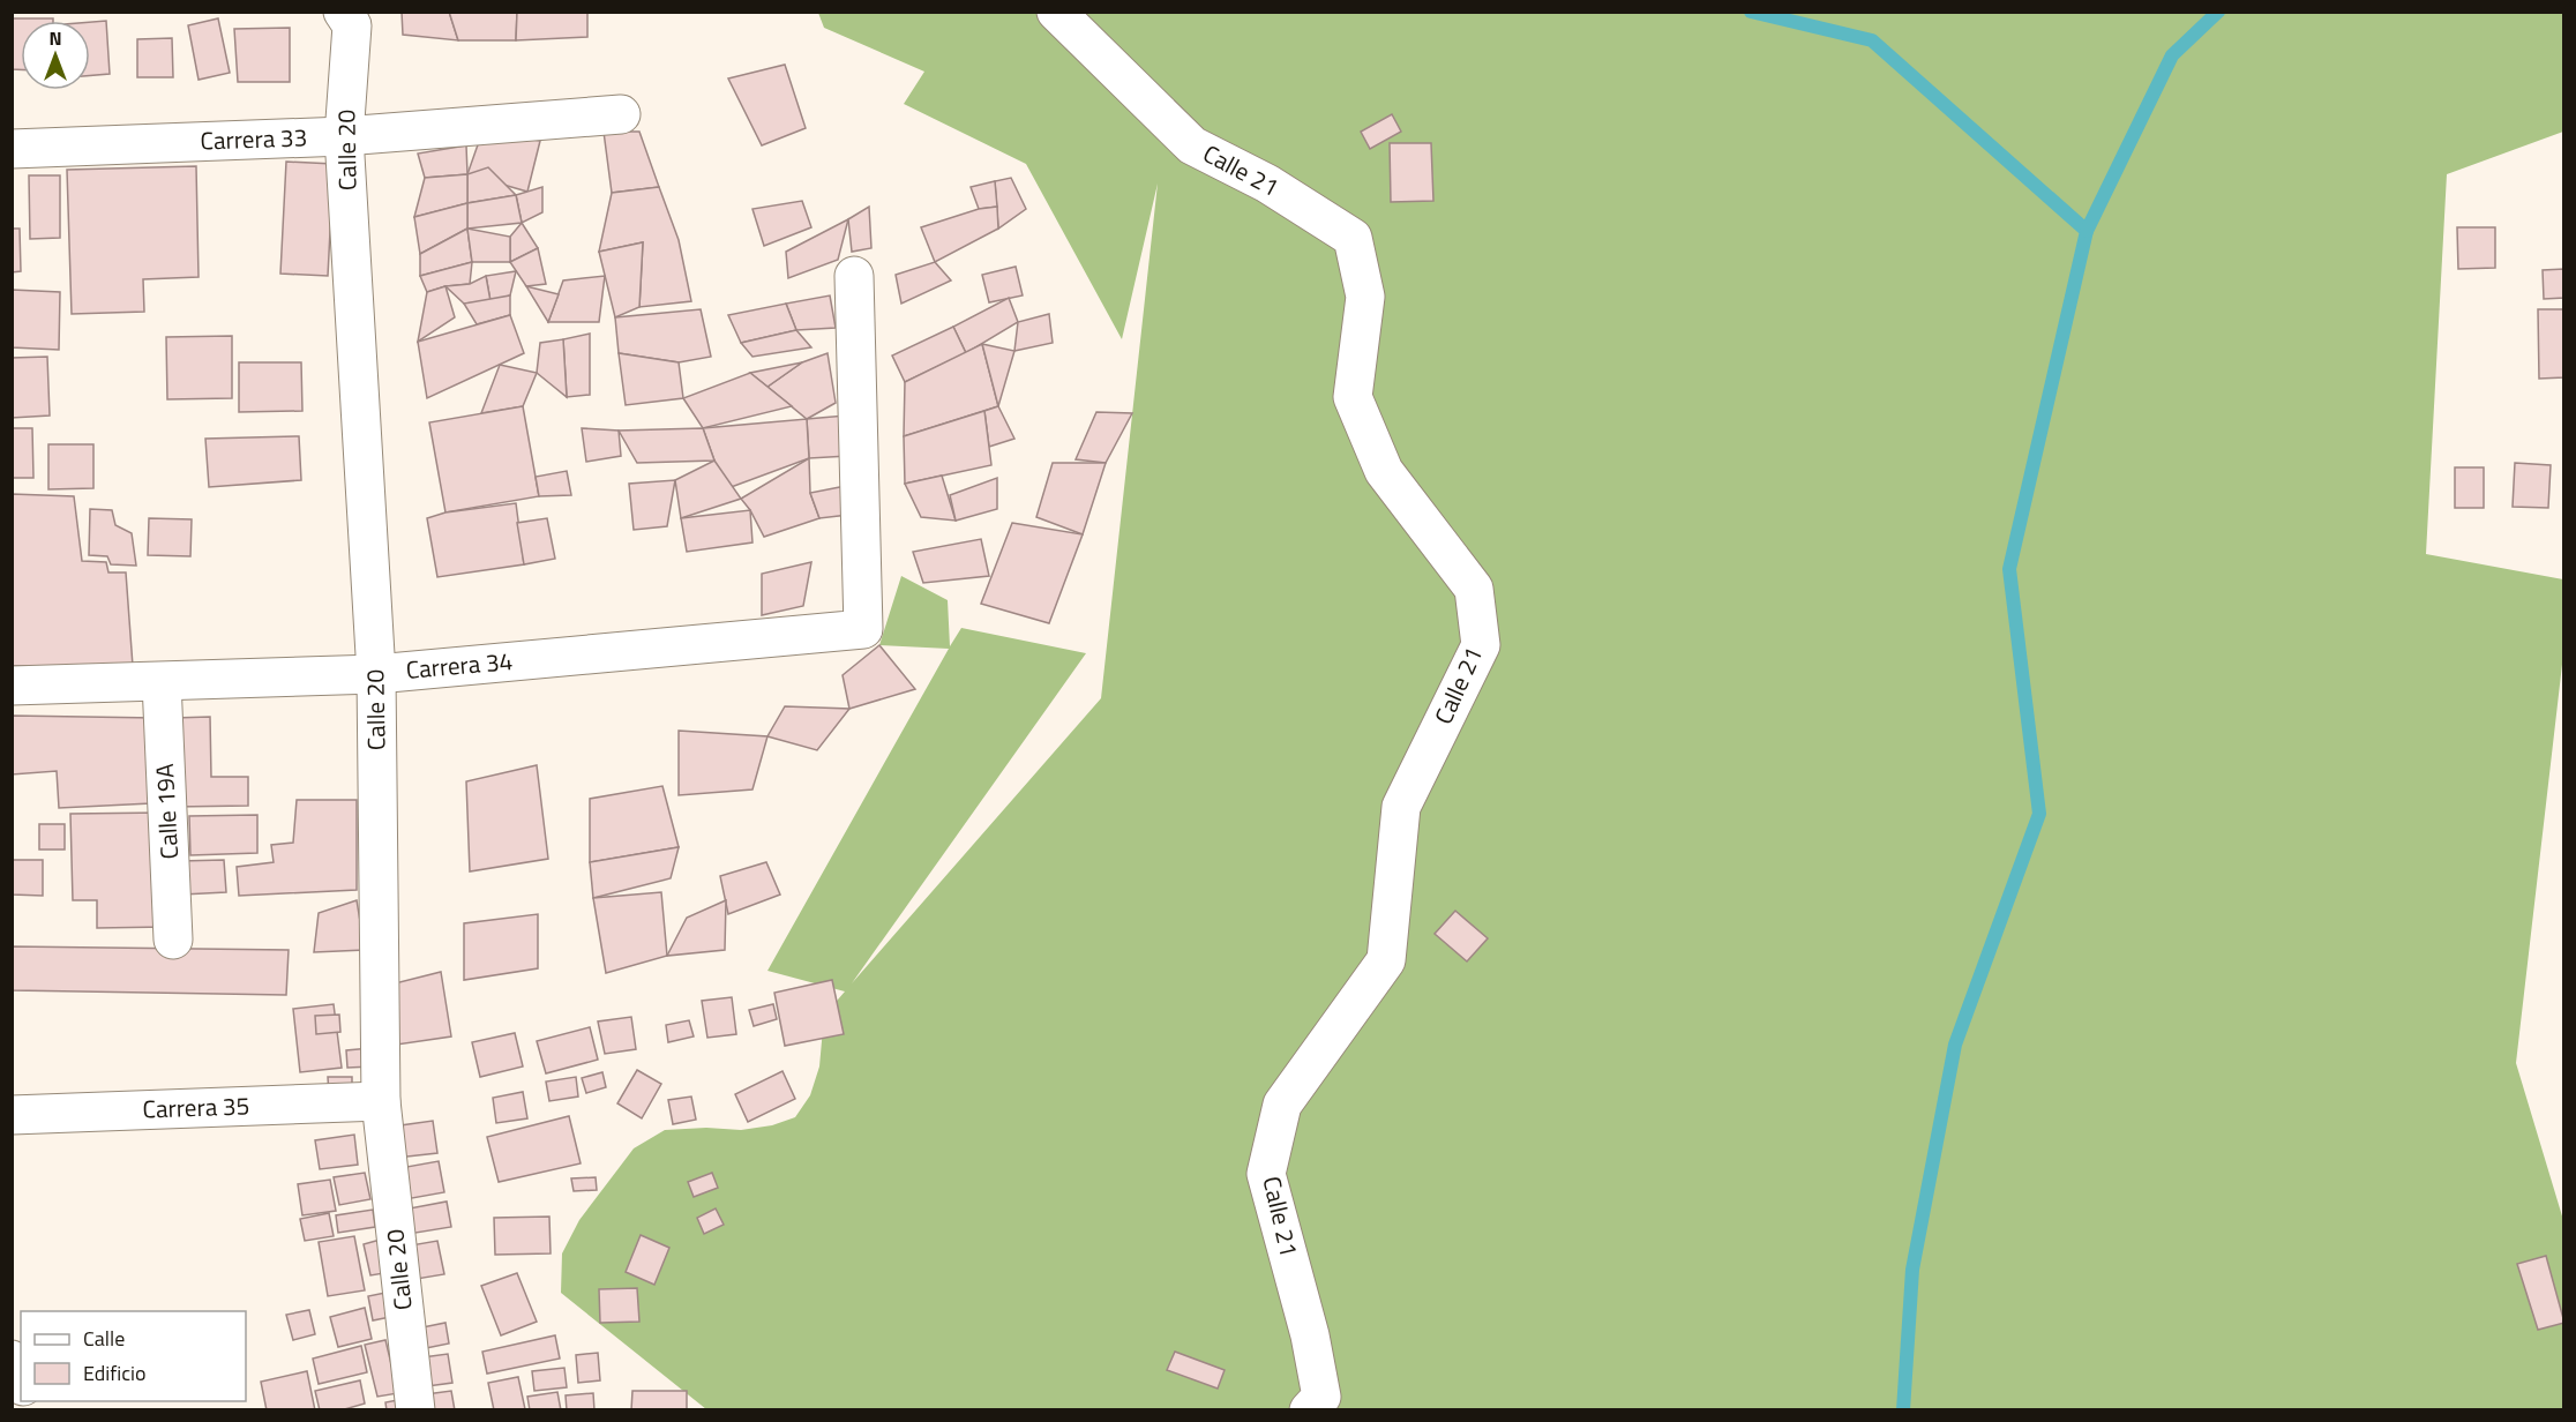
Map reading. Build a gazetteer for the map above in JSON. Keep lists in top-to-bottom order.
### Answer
{
  "streets": {
    "street": [
      "Carrera 33",
      "Calle 20",
      "Calle 21",
      "Carrera 34",
      "Calle 19A",
      "Carrera 35"
    ]
  },
  "crossings": [
    ["Carrera 33", "Calle 20"],
    ["Calle 20", "Carrera 34"],
    ["Calle 20", "Carrera 35"],
    ["Carrera 34", "Calle 19A"]
  ],
  "legend": ["Calle", "Edificio"],
  "north": "top"
}
